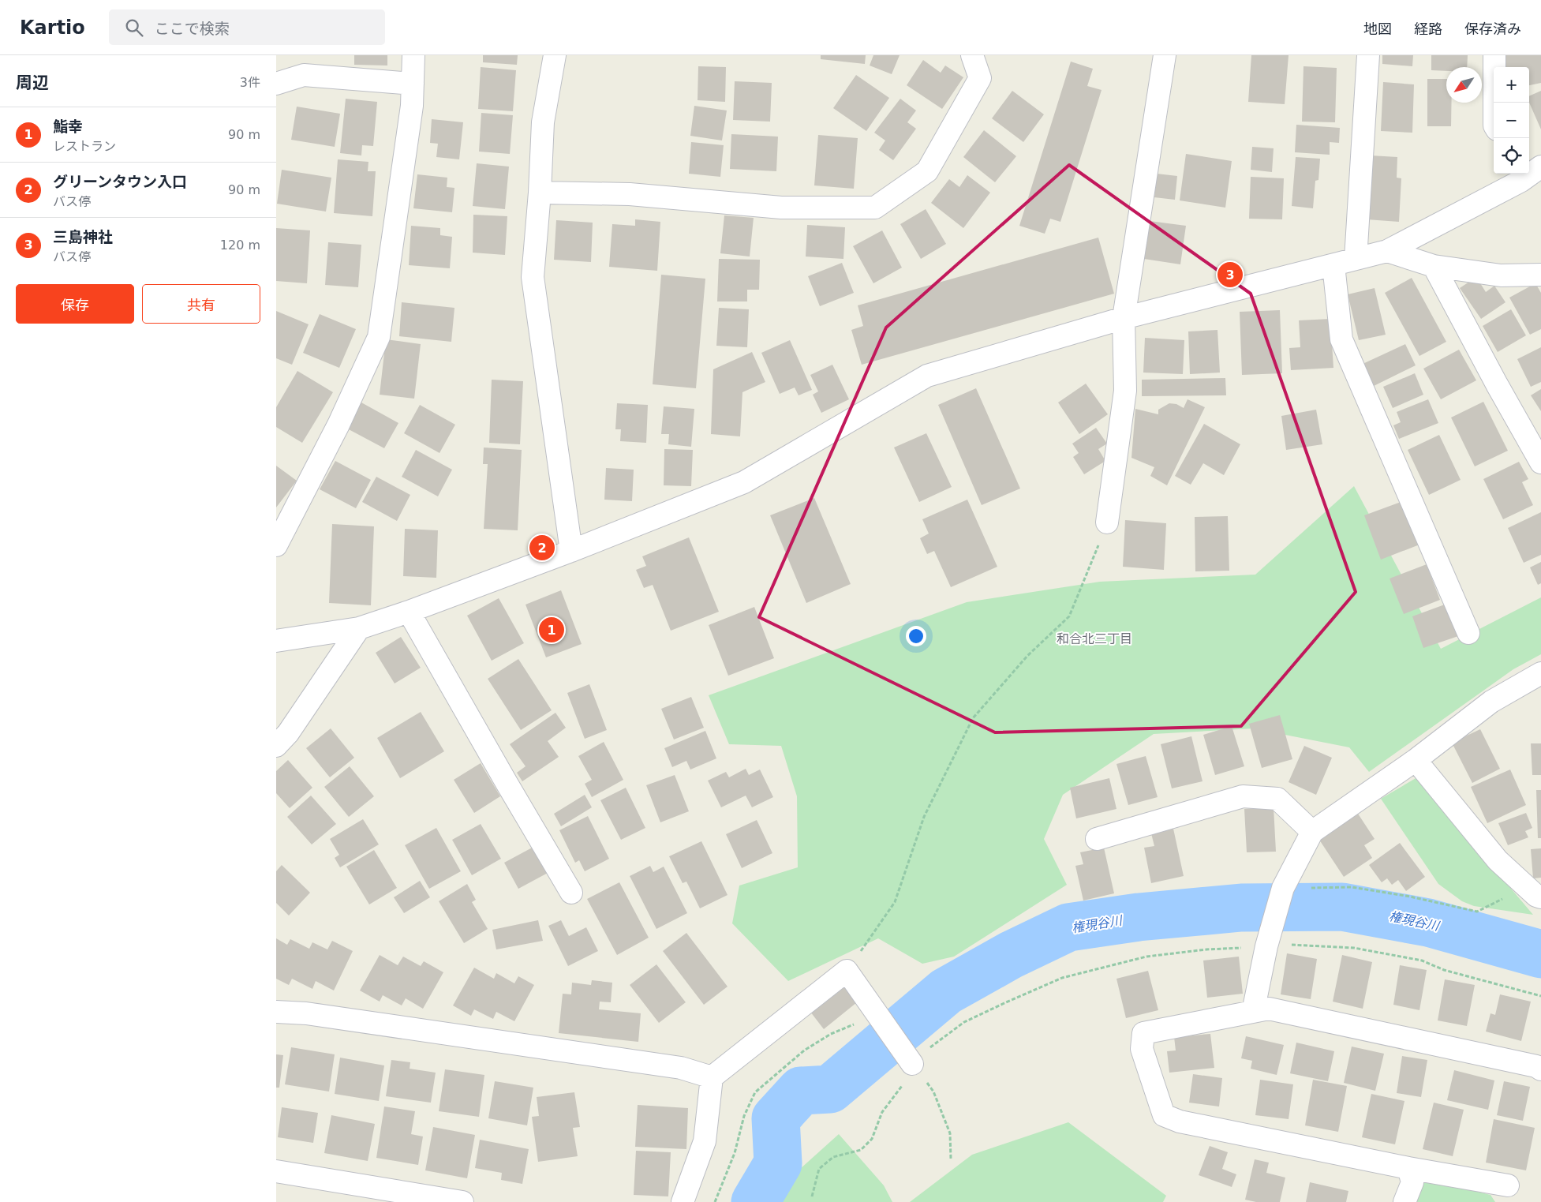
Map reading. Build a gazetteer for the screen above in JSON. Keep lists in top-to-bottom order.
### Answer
{
  "districts": ["和合北三丁目"],
  "water": ["権現谷川"],
  "north": "bottom left",
  "page": {
    "header": "Kartio",
    "search": "ここで検索",
    "nav": ["地図", "経路", "保存済み"],
    "heading": ["周辺", "3件"],
    "map_buttons": ["+", "−"],
    "list": [
      {
        "mark": "1",
        "name": "鮨幸",
        "note": "レストラン",
        "value": "90 m"
      },
      {
        "mark": "2",
        "name": "グリーンタウン入口",
        "note": "バス停",
        "value": "90 m"
      },
      {
        "mark": "3",
        "name": "三島神社",
        "note": "バス停",
        "value": "120 m"
      }
    ],
    "pins": ["3", "2", "1"],
    "buttons": ["保存", "共有"]
  }
}
